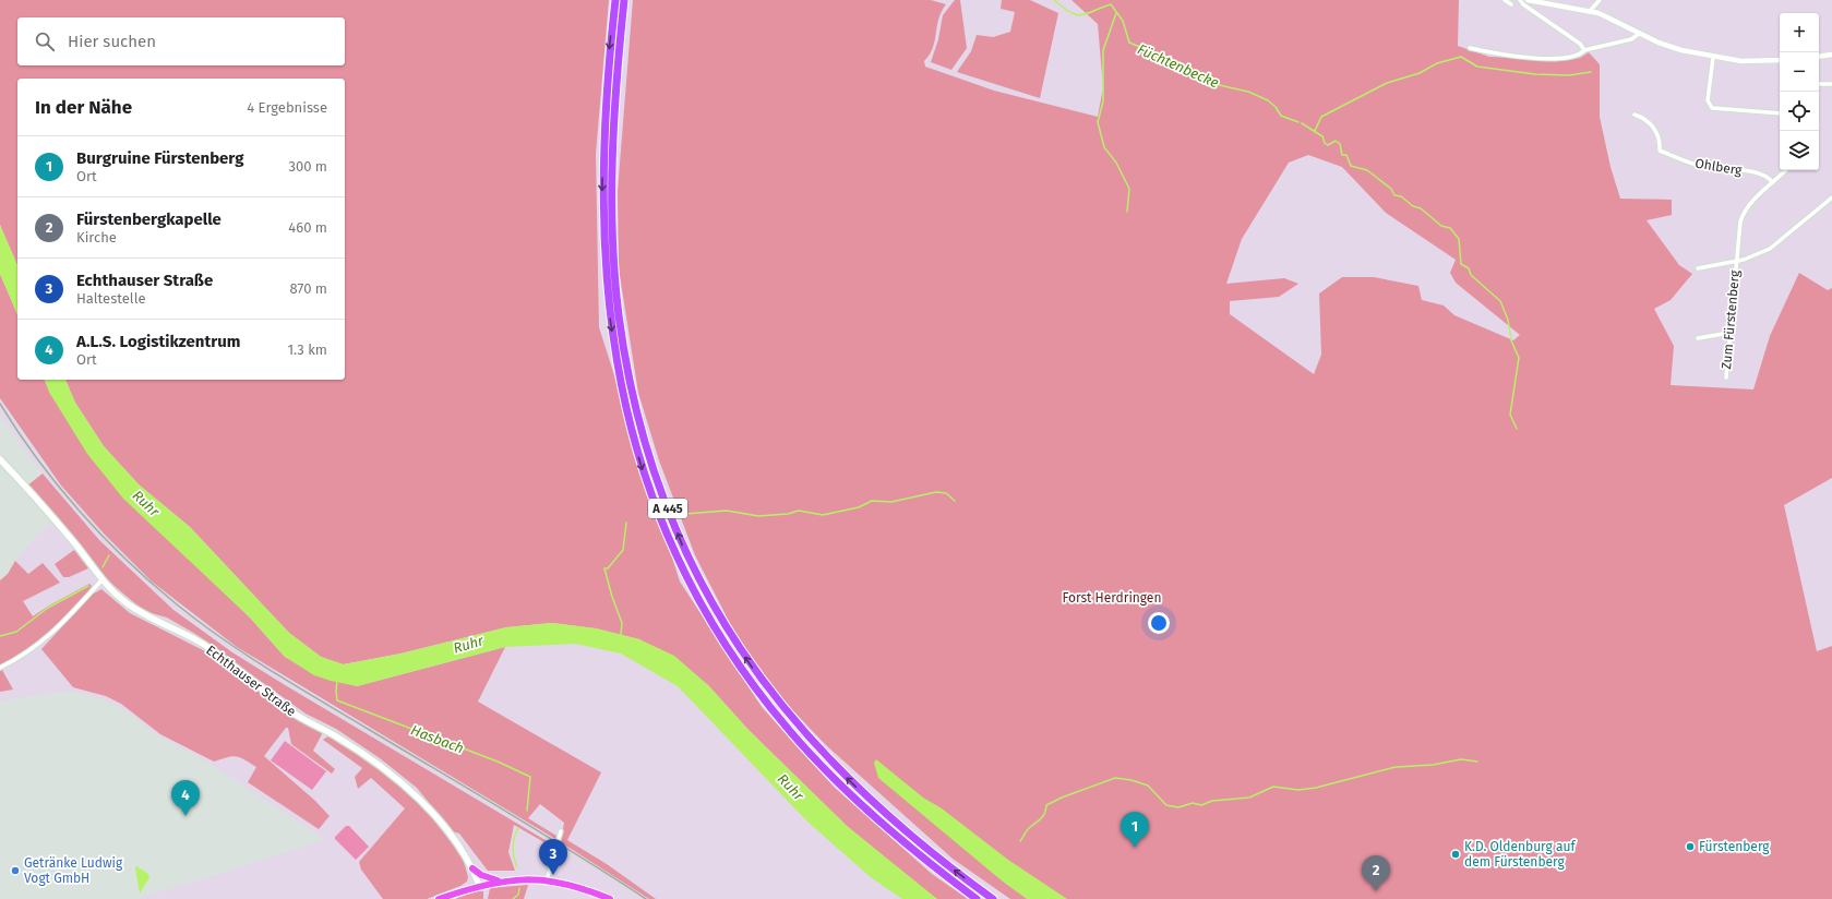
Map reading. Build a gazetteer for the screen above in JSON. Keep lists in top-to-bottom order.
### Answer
{
  "streets": {
    "highway": ["A 445"],
    "main road": ["Echthauser Straße"],
    "street": ["Ohlberg", "Zum Fürstenberg"]
  },
  "crossings": [
    ["Ohlberg", "Zum Fürstenberg"]
  ],
  "water": ["Füchtenbecke", "Ruhr", "Hasbach"],
  "parks": ["Forst Herdringen"],
  "places": ["Fürstenberg", "K.D. Oldenburg auf dem Fürstenberg", "Getränke Ludwig Vogt GmbH"],
  "page": {
    "map_buttons": ["+", "−"],
    "search": "Hier suchen",
    "heading": ["In der Nähe", "4 Ergebnisse"],
    "list": [
      {
        "mark": "1",
        "name": "Burgruine Fürstenberg",
        "note": "Ort",
        "value": "300 m"
      },
      {
        "mark": "2",
        "name": "Fürstenbergkapelle",
        "note": "Kirche",
        "value": "460 m"
      },
      {
        "mark": "3",
        "name": "Echthauser Straße",
        "note": "Haltestelle",
        "value": "870 m"
      },
      {
        "mark": "4",
        "name": "A.L.S. Logistikzentrum",
        "note": "Ort",
        "value": "1.3 km"
      }
    ],
    "pins": [
      "4",
      "1",
      "3",
      "2"
    ]
  }
}
